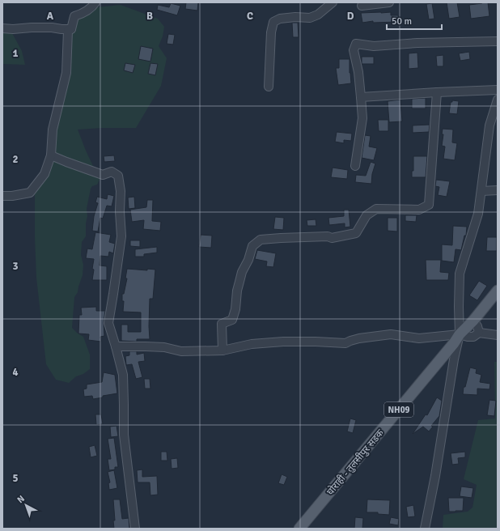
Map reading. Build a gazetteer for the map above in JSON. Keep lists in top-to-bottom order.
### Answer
{
  "streets": {
    "main road": ["NH09", "घोराही - तुलसीपुर सडक"]
  },
  "scale_bar": "50 m",
  "north": "top left",
  "grid": {
    "columns": [
      "A",
      "B",
      "C",
      "D"
    ],
    "rows": [
      "1",
      "2",
      "3",
      "4",
      "5"
    ]
  }
}
